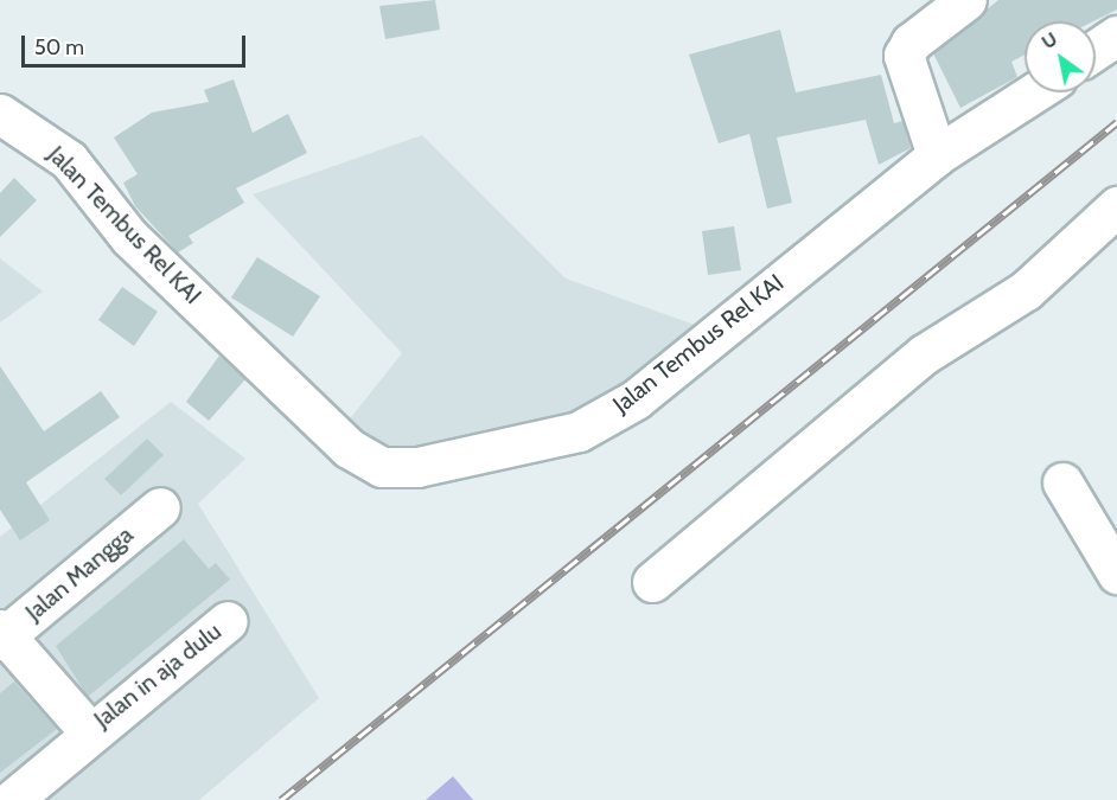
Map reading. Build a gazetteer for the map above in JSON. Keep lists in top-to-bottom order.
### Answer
{
  "streets": {
    "street": ["Jalan Tembus Rel KAI", "Jalan Mangga", "Jalan in aja dulu"]
  },
  "scale_bar": "50 m",
  "north": "top left"
}
